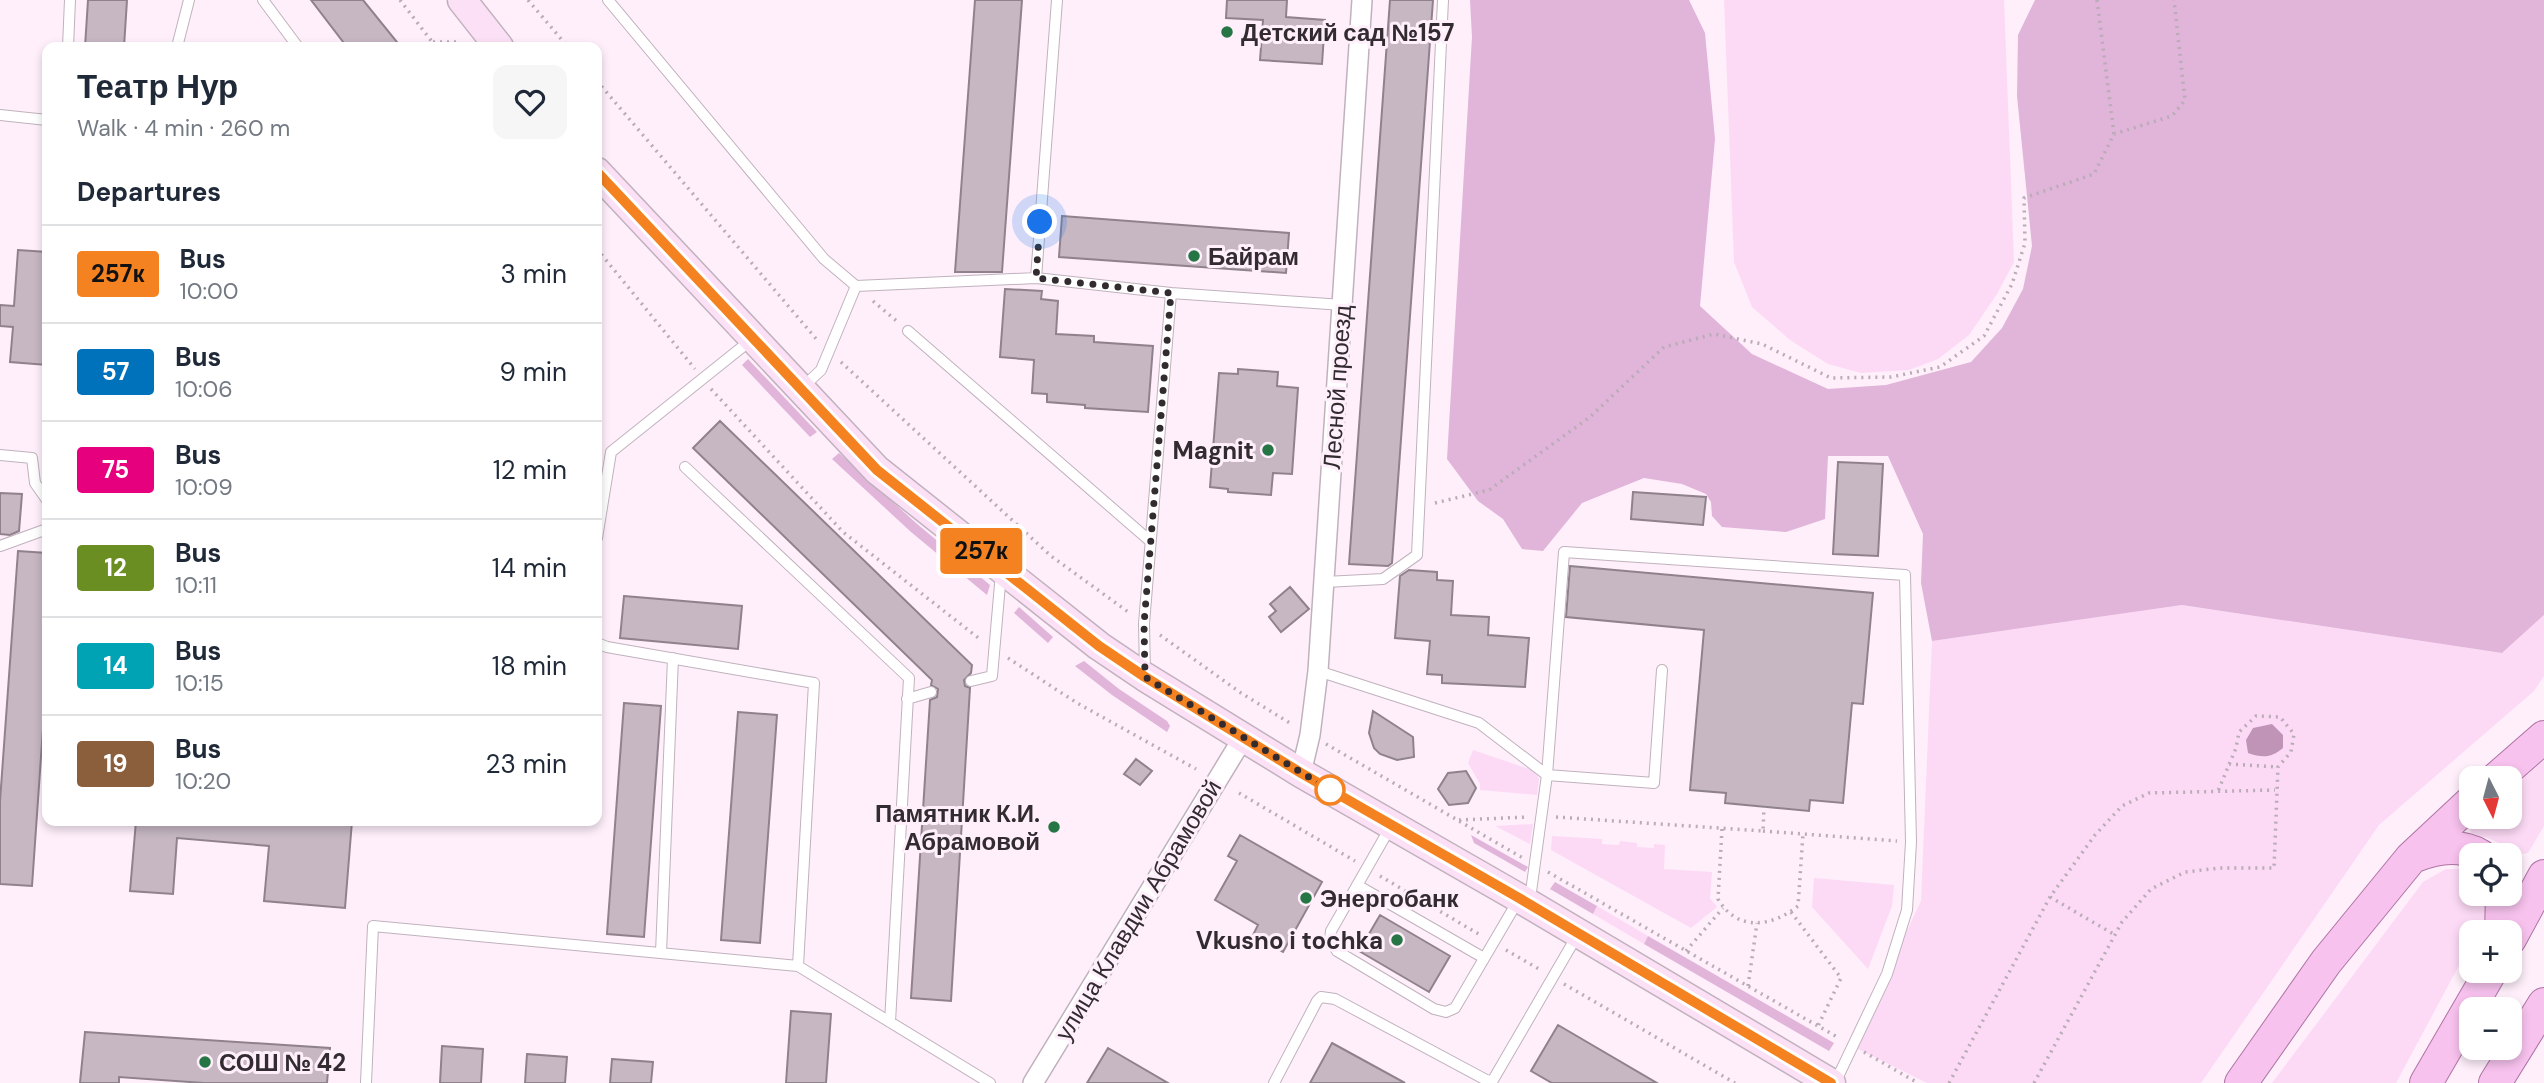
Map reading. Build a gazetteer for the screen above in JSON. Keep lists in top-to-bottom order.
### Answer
{
  "streets": {
    "street": ["Лесной проезд", "улица Клавдии Абрамовой"]
  },
  "places": [
    "Детский сад №157",
    "Байрам",
    "Magnit",
    "Памятник К.И. Абрамовой",
    "Энергобанк",
    "Vkusno i tochka",
    "СОШ № 42"
  ],
  "lines": ["bus line 257к"],
  "north": "bottom",
  "page": {
    "on_map": "257к",
    "heading": [
      ["Театр Нур", "Walk · 4 min · 260 m"],
      "Departures"
    ],
    "list": [
      {
        "mark": "257к",
        "name": "Bus",
        "note": "10:00",
        "value": "3 min"
      },
      {
        "mark": "57",
        "name": "Bus",
        "note": "10:06",
        "value": "9 min"
      },
      {
        "mark": "75",
        "name": "Bus",
        "note": "10:09",
        "value": "12 min"
      },
      {
        "mark": "12",
        "name": "Bus",
        "note": "10:11",
        "value": "14 min"
      },
      {
        "mark": "14",
        "name": "Bus",
        "note": "10:15",
        "value": "18 min"
      },
      {
        "mark": "19",
        "name": "Bus",
        "note": "10:20",
        "value": "23 min"
      }
    ],
    "map_buttons": ["+", "−"]
  }
}
